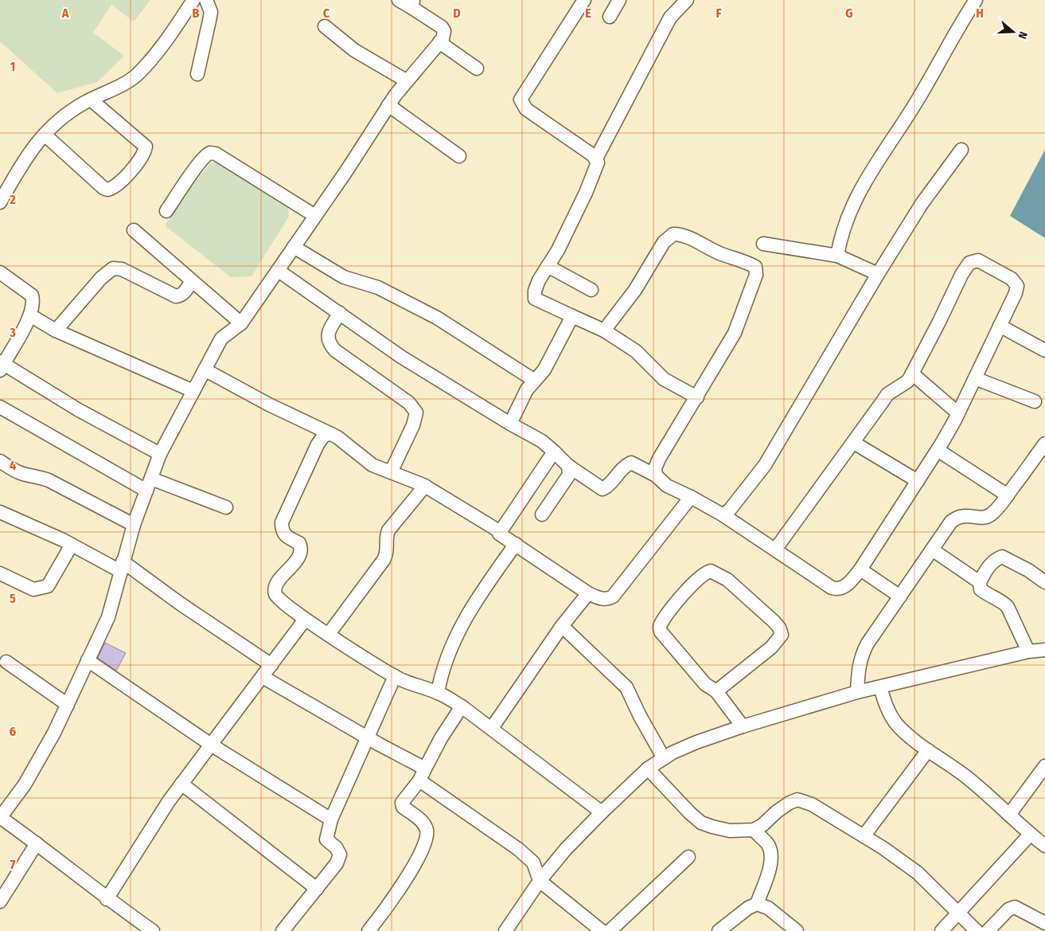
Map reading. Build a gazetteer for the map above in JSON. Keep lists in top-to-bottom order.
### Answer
{
  "north": "right",
  "grid": {
    "columns": [
      "A",
      "B",
      "C",
      "D",
      "E",
      "F",
      "G",
      "H"
    ],
    "rows": [
      "1",
      "2",
      "3",
      "4",
      "5",
      "6",
      "7"
    ]
  }
}
